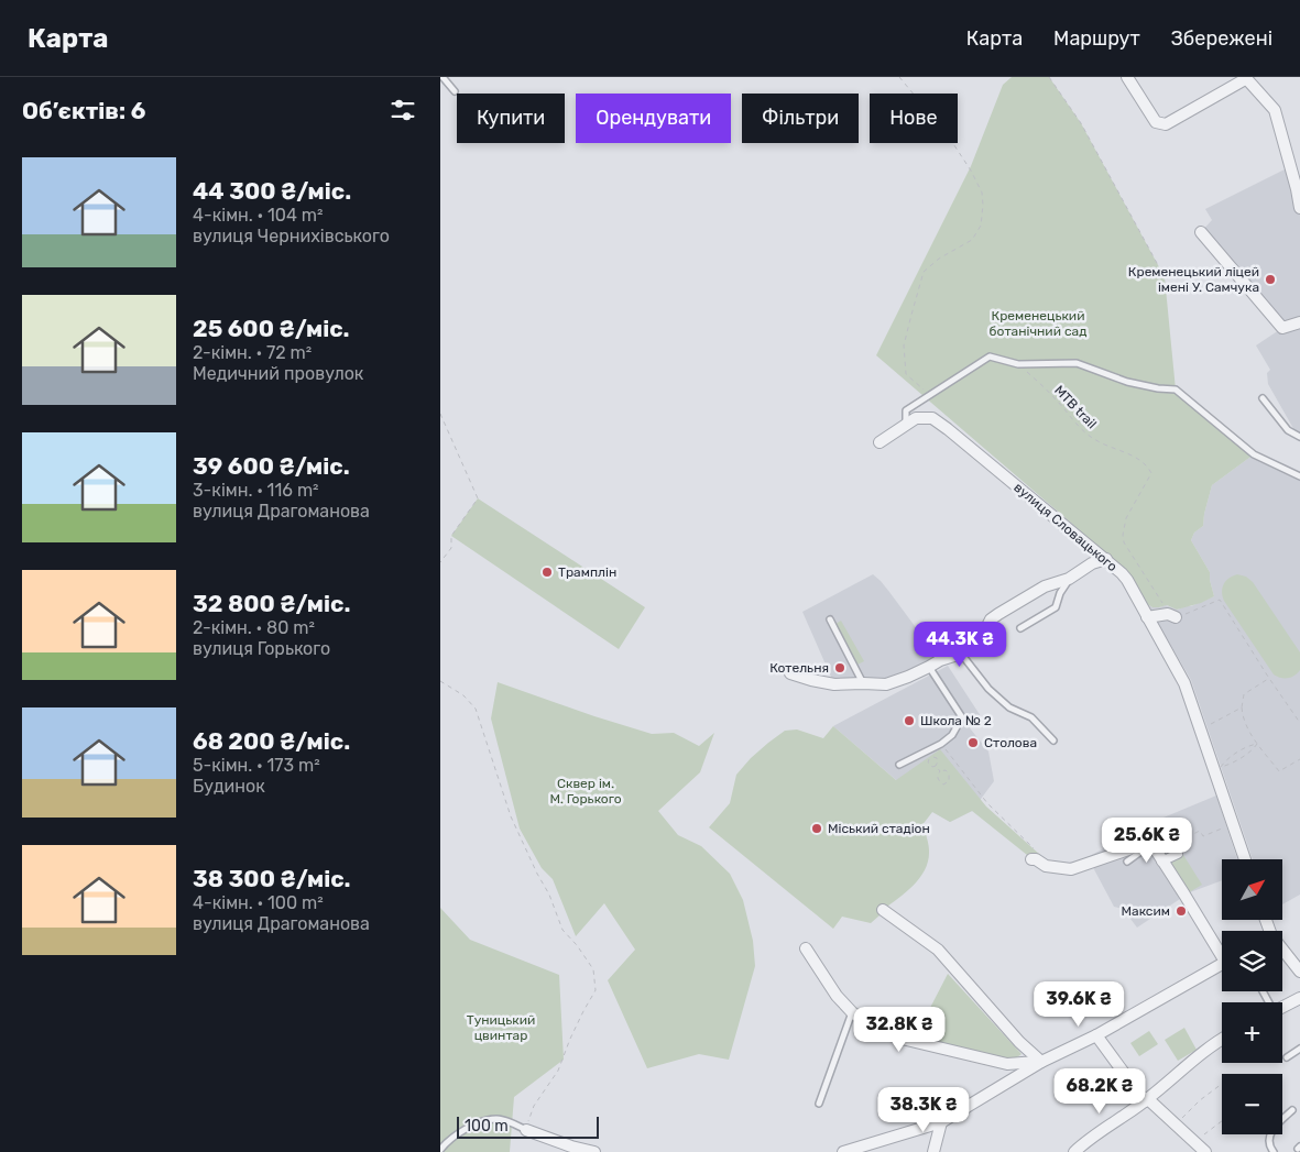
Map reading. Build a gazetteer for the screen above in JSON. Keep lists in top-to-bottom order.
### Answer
{
  "streets": {
    "street": ["вулиця Словацького"],
    "path": ["MTB trail"]
  },
  "parks": ["Кременецький ботанічний сад", "Сквер ім. М. Горького", "Туницький цвинтар"],
  "places": [
    "Кременецький ліцей імені У. Самчука",
    "Трамплін",
    "Котельня",
    "Школа № 2",
    "Столова",
    "Міський стадіон",
    "Максим"
  ],
  "scale_bar": "100 m",
  "north": "top right",
  "page": {
    "header": "Карта",
    "nav": ["Карта", "Маршрут", "Збережені"],
    "heading": "Об’єктів: 6",
    "chip": [
      "Купити",
      "Орендувати",
      "Фільтри",
      "Нове"
    ],
    "list": [
      {
        "name": "44 300 ₴/міс.",
        "note": "4-кімн. · 104 m² · вулиця Чернихівського"
      },
      {
        "name": "25 600 ₴/міс.",
        "note": "2-кімн. · 72 m² · Медичний провулок"
      },
      {
        "name": "39 600 ₴/міс.",
        "note": "3-кімн. · 116 m² · вулиця Драгоманова"
      },
      {
        "name": "32 800 ₴/міс.",
        "note": "2-кімн. · 80 m² · вулиця Горького"
      },
      {
        "name": "68 200 ₴/міс.",
        "note": "5-кімн. · 173 m² · Будинок"
      },
      {
        "name": "38 300 ₴/міс.",
        "note": "4-кімн. · 100 m² · вулиця Драгоманова"
      }
    ],
    "price": [
      "44.3K ₴",
      "25.6K ₴",
      "39.6K ₴",
      "32.8K ₴",
      "68.2K ₴",
      "38.3K ₴"
    ],
    "map_buttons": ["+", "−"],
    "scale": "100 m"
  }
}
